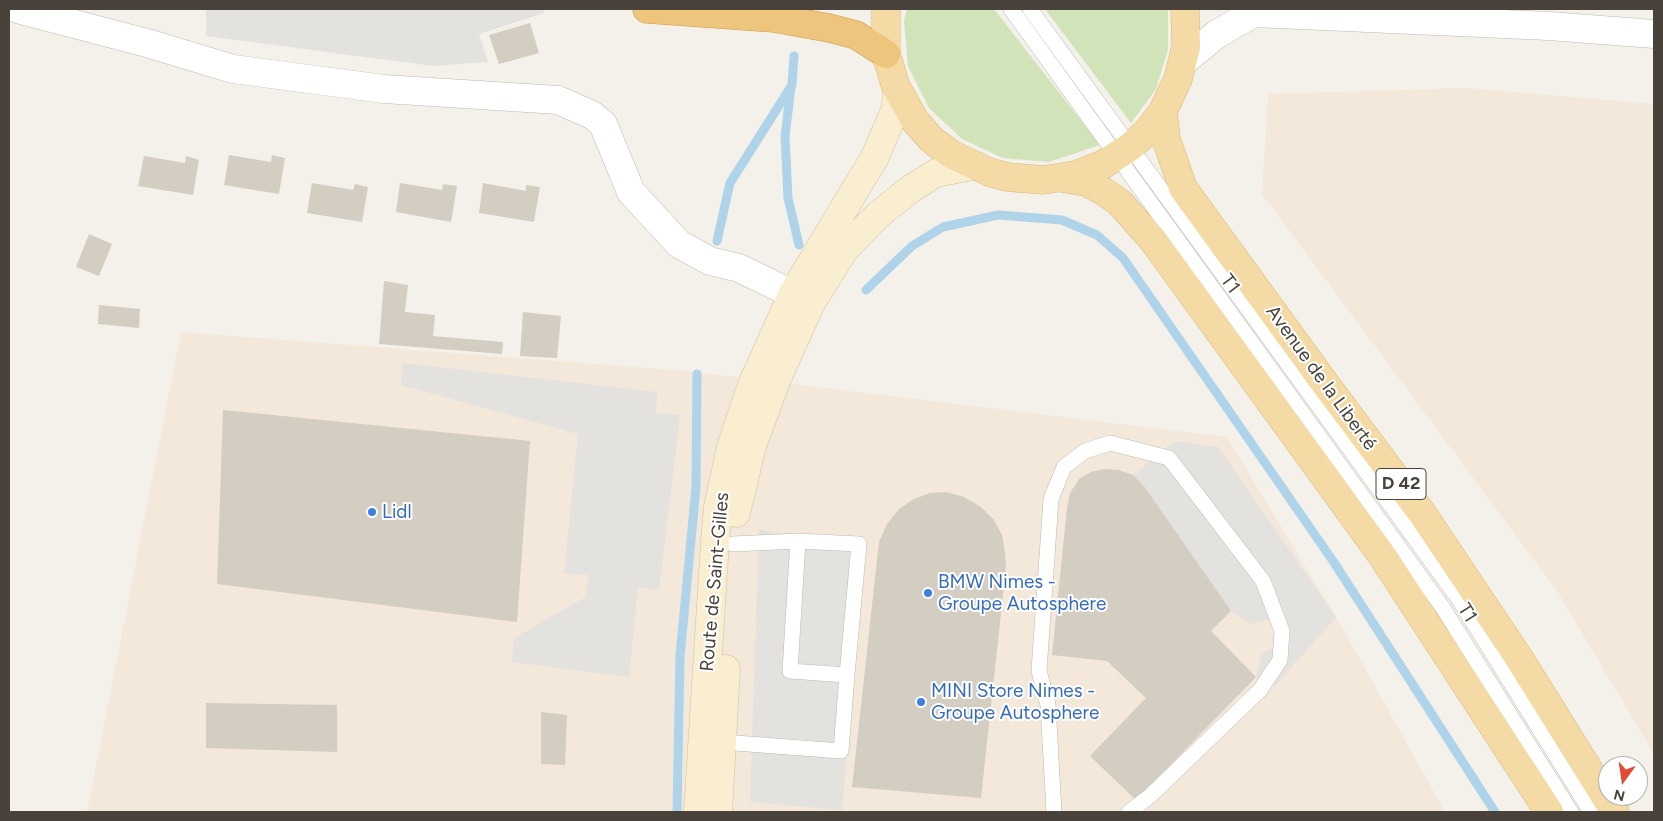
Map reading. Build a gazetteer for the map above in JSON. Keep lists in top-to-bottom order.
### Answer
{
  "streets": {
    "main road": ["Avenue de la Liberté", "D 42", "Route de Saint-Gilles"],
    "lane": ["T1"]
  },
  "places": ["Lidl", "BMW Nimes - Groupe Autosphere", "MINI Store Nimes - Groupe Autosphere"],
  "north": "bottom"
}
